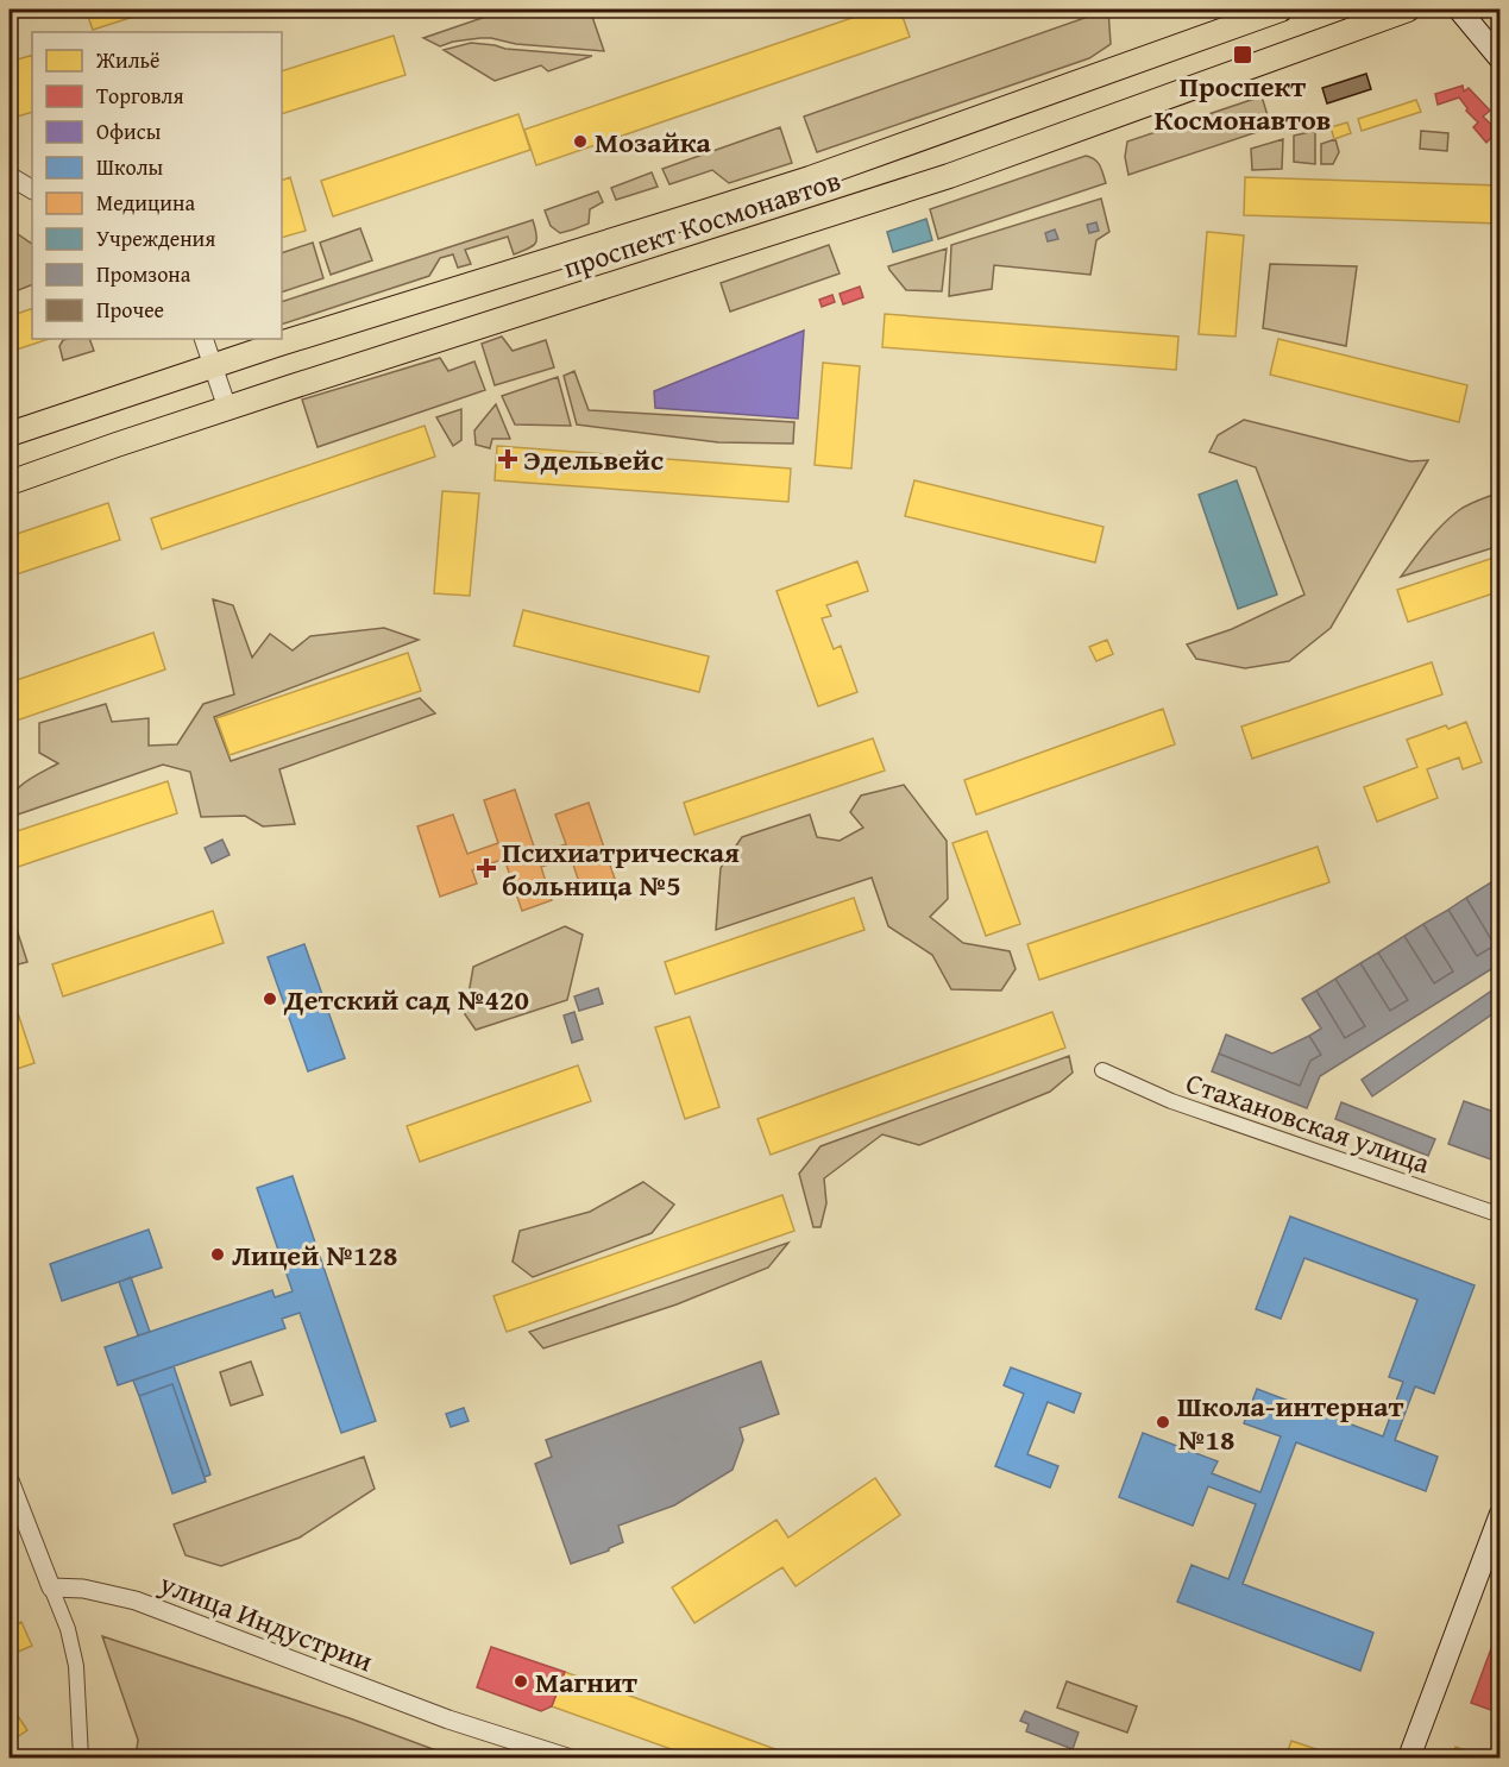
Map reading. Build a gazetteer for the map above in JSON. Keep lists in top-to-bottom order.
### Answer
{
  "streets": {
    "main road": ["проспект Космонавтов"],
    "street": ["Стахановская улица", "улица Индустрии"]
  },
  "places": {
    "transit": ["Проспект Космонавтов"],
    "other": [
      "Мозайка",
      "Детский сад №420",
      "Лицей №128",
      "Школа-интернат №18",
      "Магнит"
    ],
    "health": ["Эдельвейс", "Психиатрическая больница №5"]
  },
  "legend": [
    "Жильё",
    "Торговля",
    "Офисы",
    "Школы",
    "Медицина",
    "Учреждения",
    "Промзона",
    "Прочее"
  ]
}
